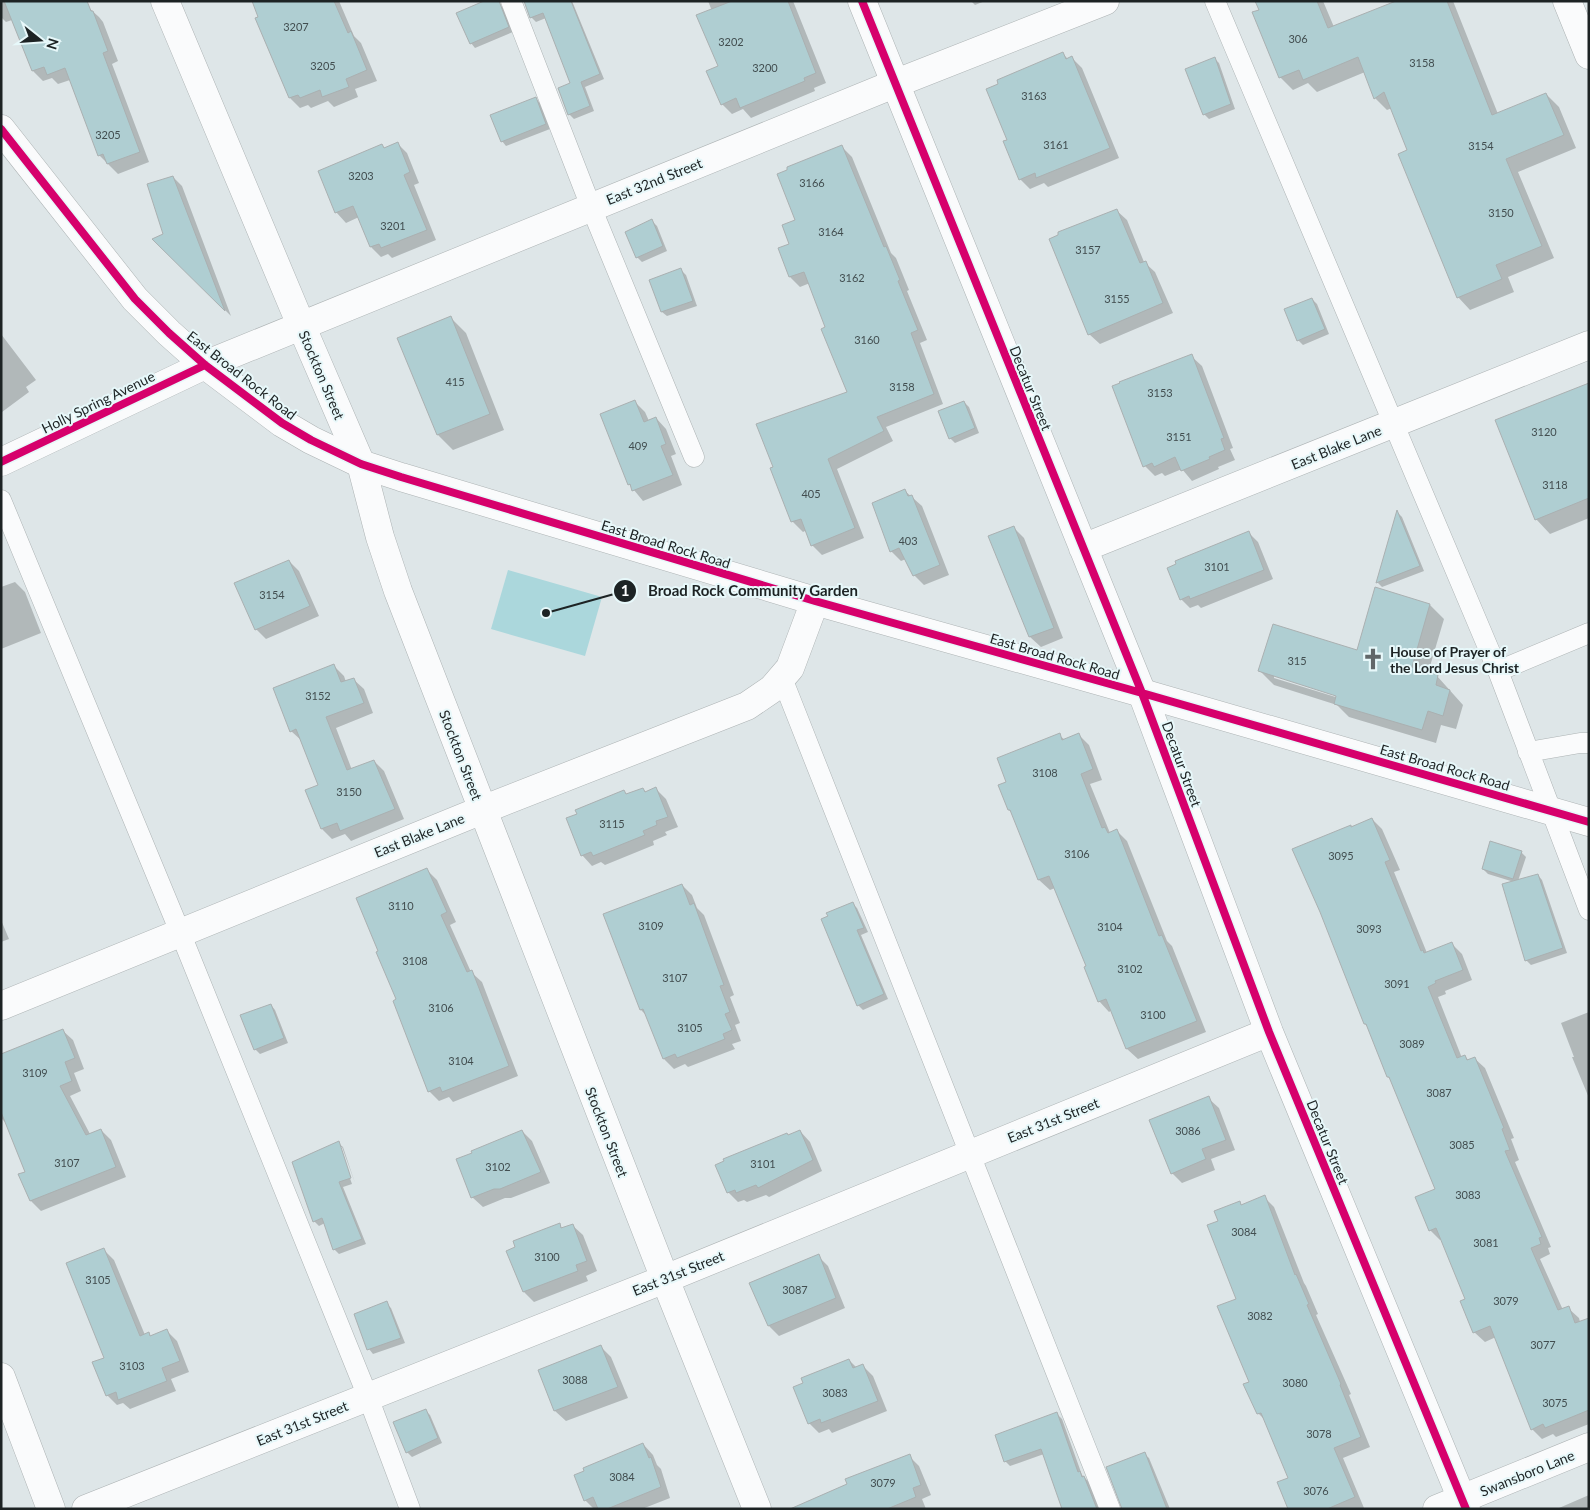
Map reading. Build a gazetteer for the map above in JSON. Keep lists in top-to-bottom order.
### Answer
{
  "streets": {
    "street": [
      "East 32nd Street",
      "East Broad Rock Road",
      "Stockton Street",
      "Decatur Street",
      "Holly Spring Avenue",
      "East Blake Lane",
      "East 31st Street",
      "Swansboro Lane"
    ]
  },
  "crossings": [
    ["East 32nd Street", "East Broad Rock Road"],
    ["East 32nd Street", "Stockton Street"],
    ["East 32nd Street", "Decatur Street"],
    ["East 32nd Street", "Holly Spring Avenue"],
    ["East Broad Rock Road", "Stockton Street"],
    ["East Broad Rock Road", "Decatur Street"],
    ["East Broad Rock Road", "Holly Spring Avenue"],
    ["East Broad Rock Road", "East Blake Lane"],
    ["Stockton Street", "East Blake Lane"],
    ["Stockton Street", "East 31st Street"],
    ["Decatur Street", "East Blake Lane"],
    ["Decatur Street", "East 31st Street"],
    ["Decatur Street", "Swansboro Lane"]
  ],
  "places": {
    "other": ["Broad Rock Community Garden"],
    "church": ["House of Prayer of the Lord Jesus Christ"]
  },
  "house_numbers": [
    "3207",
    "306",
    "3202",
    "3158",
    "3205",
    "3200",
    "3163",
    "3205",
    "3161",
    "3154",
    "3203",
    "3166",
    "3150",
    "3201",
    "3164",
    "3157",
    "3162",
    "3155",
    "3160",
    "415",
    "3158",
    "3153",
    "3120",
    "3151",
    "409",
    "3118",
    "405",
    "403",
    "3101",
    "3154",
    "315",
    "3152",
    "3108",
    "3150",
    "3115",
    "3106",
    "3095",
    "3110",
    "3109",
    "3104",
    "3093",
    "3108",
    "3102",
    "3107",
    "3091",
    "3106",
    "3100",
    "3105",
    "3089",
    "3104",
    "3109",
    "3087",
    "3086",
    "3085",
    "3107",
    "3101",
    "3102",
    "3083",
    "3084",
    "3081",
    "3100",
    "3105",
    "3087",
    "3079",
    "3082",
    "3077",
    "3103",
    "3088",
    "3080",
    "3083",
    "3075",
    "3078",
    "3084",
    "3079",
    "3076"
  ],
  "north": "right"
}
